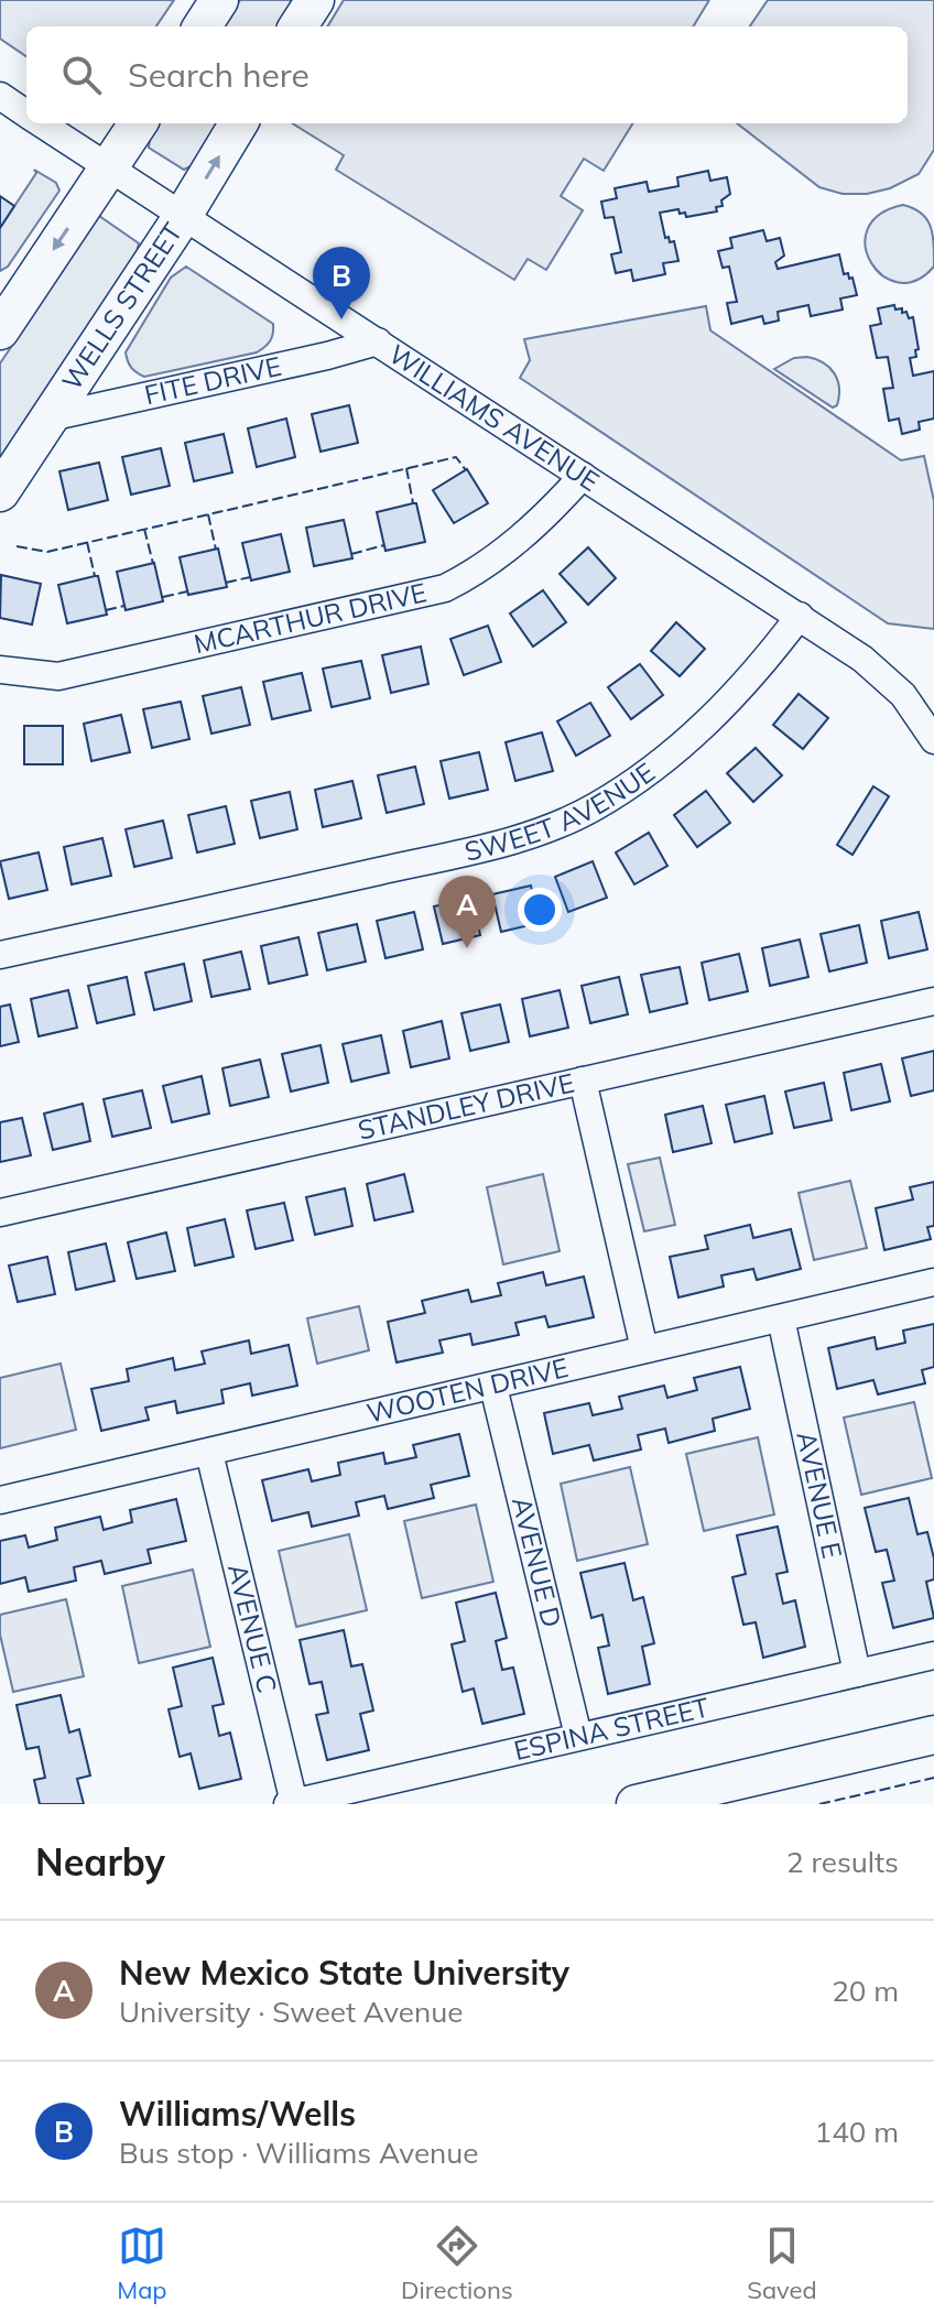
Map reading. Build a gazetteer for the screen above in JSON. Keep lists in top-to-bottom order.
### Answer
{
  "streets": {
    "street": [
      "WELLS STREET",
      "FITE DRIVE",
      "WILLIAMS AVENUE",
      "MCARTHUR DRIVE",
      "SWEET AVENUE",
      "STANDLEY DRIVE",
      "WOOTEN DRIVE",
      "AVENUE E",
      "AVENUE D",
      "AVENUE C",
      "ESPINA STREET"
    ]
  },
  "crossings": [
    ["WELLS STREET", "FITE DRIVE"],
    ["WELLS STREET", "WILLIAMS AVENUE"],
    ["FITE DRIVE", "WILLIAMS AVENUE"],
    ["WILLIAMS AVENUE", "MCARTHUR DRIVE"],
    ["WILLIAMS AVENUE", "SWEET AVENUE"],
    ["WOOTEN DRIVE", "AVENUE E"],
    ["WOOTEN DRIVE", "AVENUE D"],
    ["WOOTEN DRIVE", "AVENUE C"],
    ["AVENUE E", "ESPINA STREET"],
    ["AVENUE D", "ESPINA STREET"],
    ["AVENUE C", "ESPINA STREET"]
  ],
  "page": {
    "search": "Search here",
    "pins": ["B", "A"],
    "heading": ["Nearby", "2 results"],
    "list": [
      {
        "mark": "A",
        "name": "New Mexico State University",
        "note": "University · Sweet Avenue",
        "value": "20 m"
      },
      {
        "mark": "B",
        "name": "Williams/Wells",
        "note": "Bus stop · Williams Avenue",
        "value": "140 m"
      }
    ],
    "nav": ["Map", "Directions", "Saved"]
  }
}
